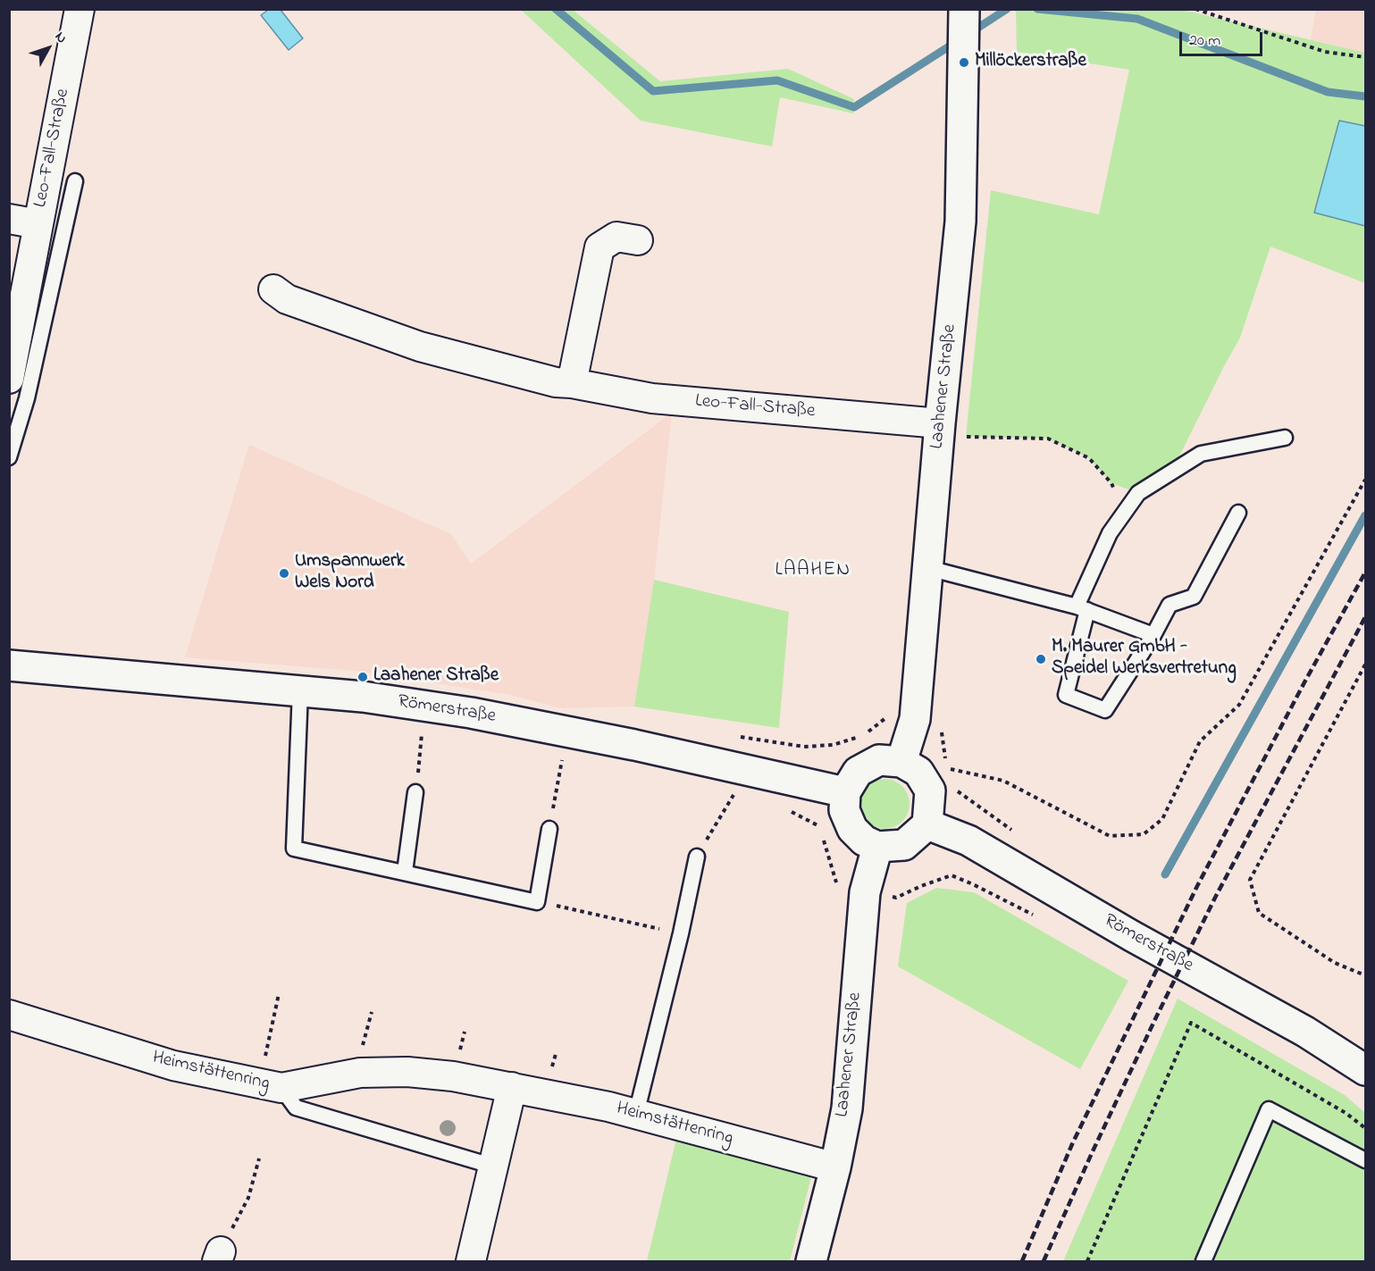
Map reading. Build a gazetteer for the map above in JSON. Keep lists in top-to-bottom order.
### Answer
{
  "streets": {
    "main road": ["Laahener Straße", "Römerstraße"],
    "street": ["Leo-Fall-Straße", "Heimstättenring"]
  },
  "crossings": [
    ["Leo-Fall-Straße", "Laahener Straße"],
    ["Laahener Straße", "Römerstraße"],
    ["Laahener Straße", "Heimstättenring"]
  ],
  "districts": ["LAAHEN"],
  "places": [
    "Millöckerstraße",
    "Umspannwerk Wels Nord",
    "M. Maurer GmbH - Speidel Werksvertretung",
    "Laahener Straße"
  ],
  "scale_bar": "20 m",
  "north": "top right"
}
